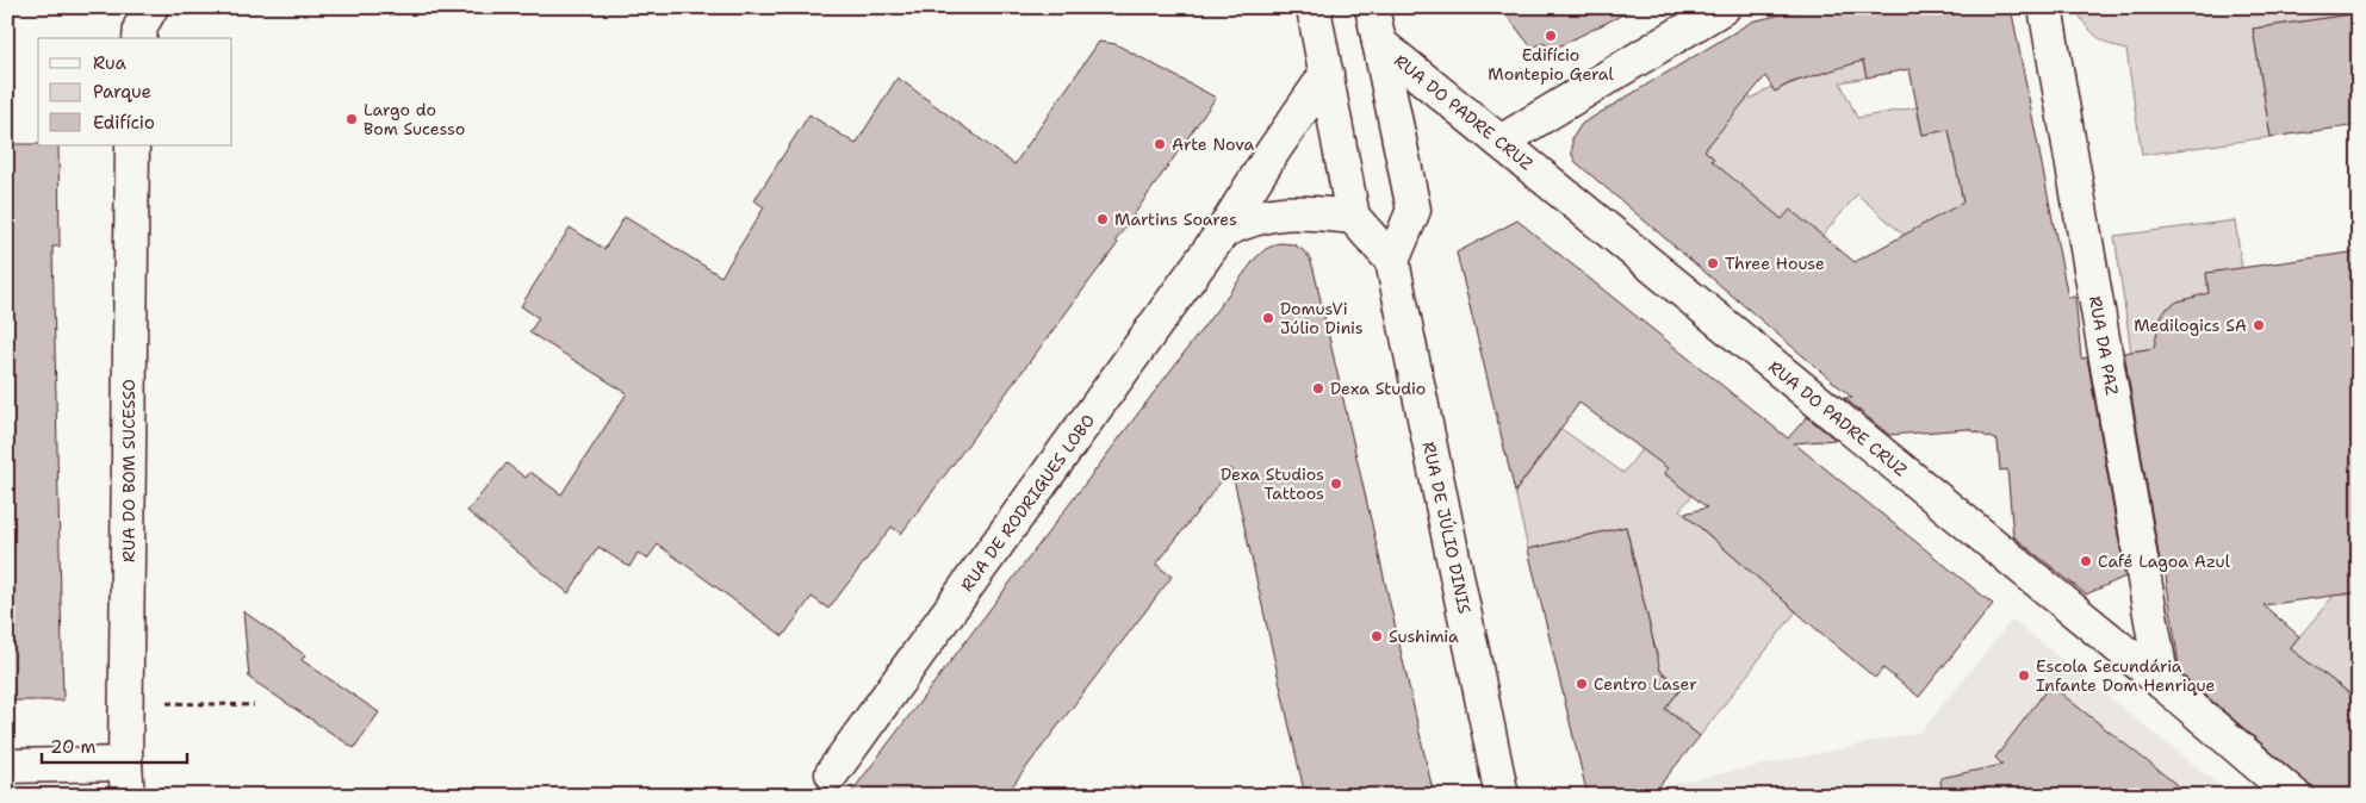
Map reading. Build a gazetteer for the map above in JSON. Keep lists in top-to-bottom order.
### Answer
{
  "streets": {
    "street": [
      "RUA DO PADRE CRUZ",
      "RUA DA PAZ",
      "RUA DO BOM SUCESSO",
      "RUA DE RODRIGUES LOBO",
      "RUA DE JÚLIO DINIS"
    ]
  },
  "crossings": [
    ["RUA DO PADRE CRUZ", "RUA DA PAZ"]
  ],
  "places": [
    "Edifício Montepio Geral",
    "Largo do Bom Sucesso",
    "Arte Nova",
    "Martins Soares",
    "Three House",
    "DomusVi Júlio Dinis",
    "Medilogics SA",
    "Dexa Studio",
    "Dexa Studios Tattoos",
    "Café Lagoa Azul",
    "Sushimia",
    "Escola Secundária Infante Dom Henrique",
    "Centro Laser"
  ],
  "legend": ["Rua", "Parque", "Edifício"],
  "scale_bar": "20 m"
}
